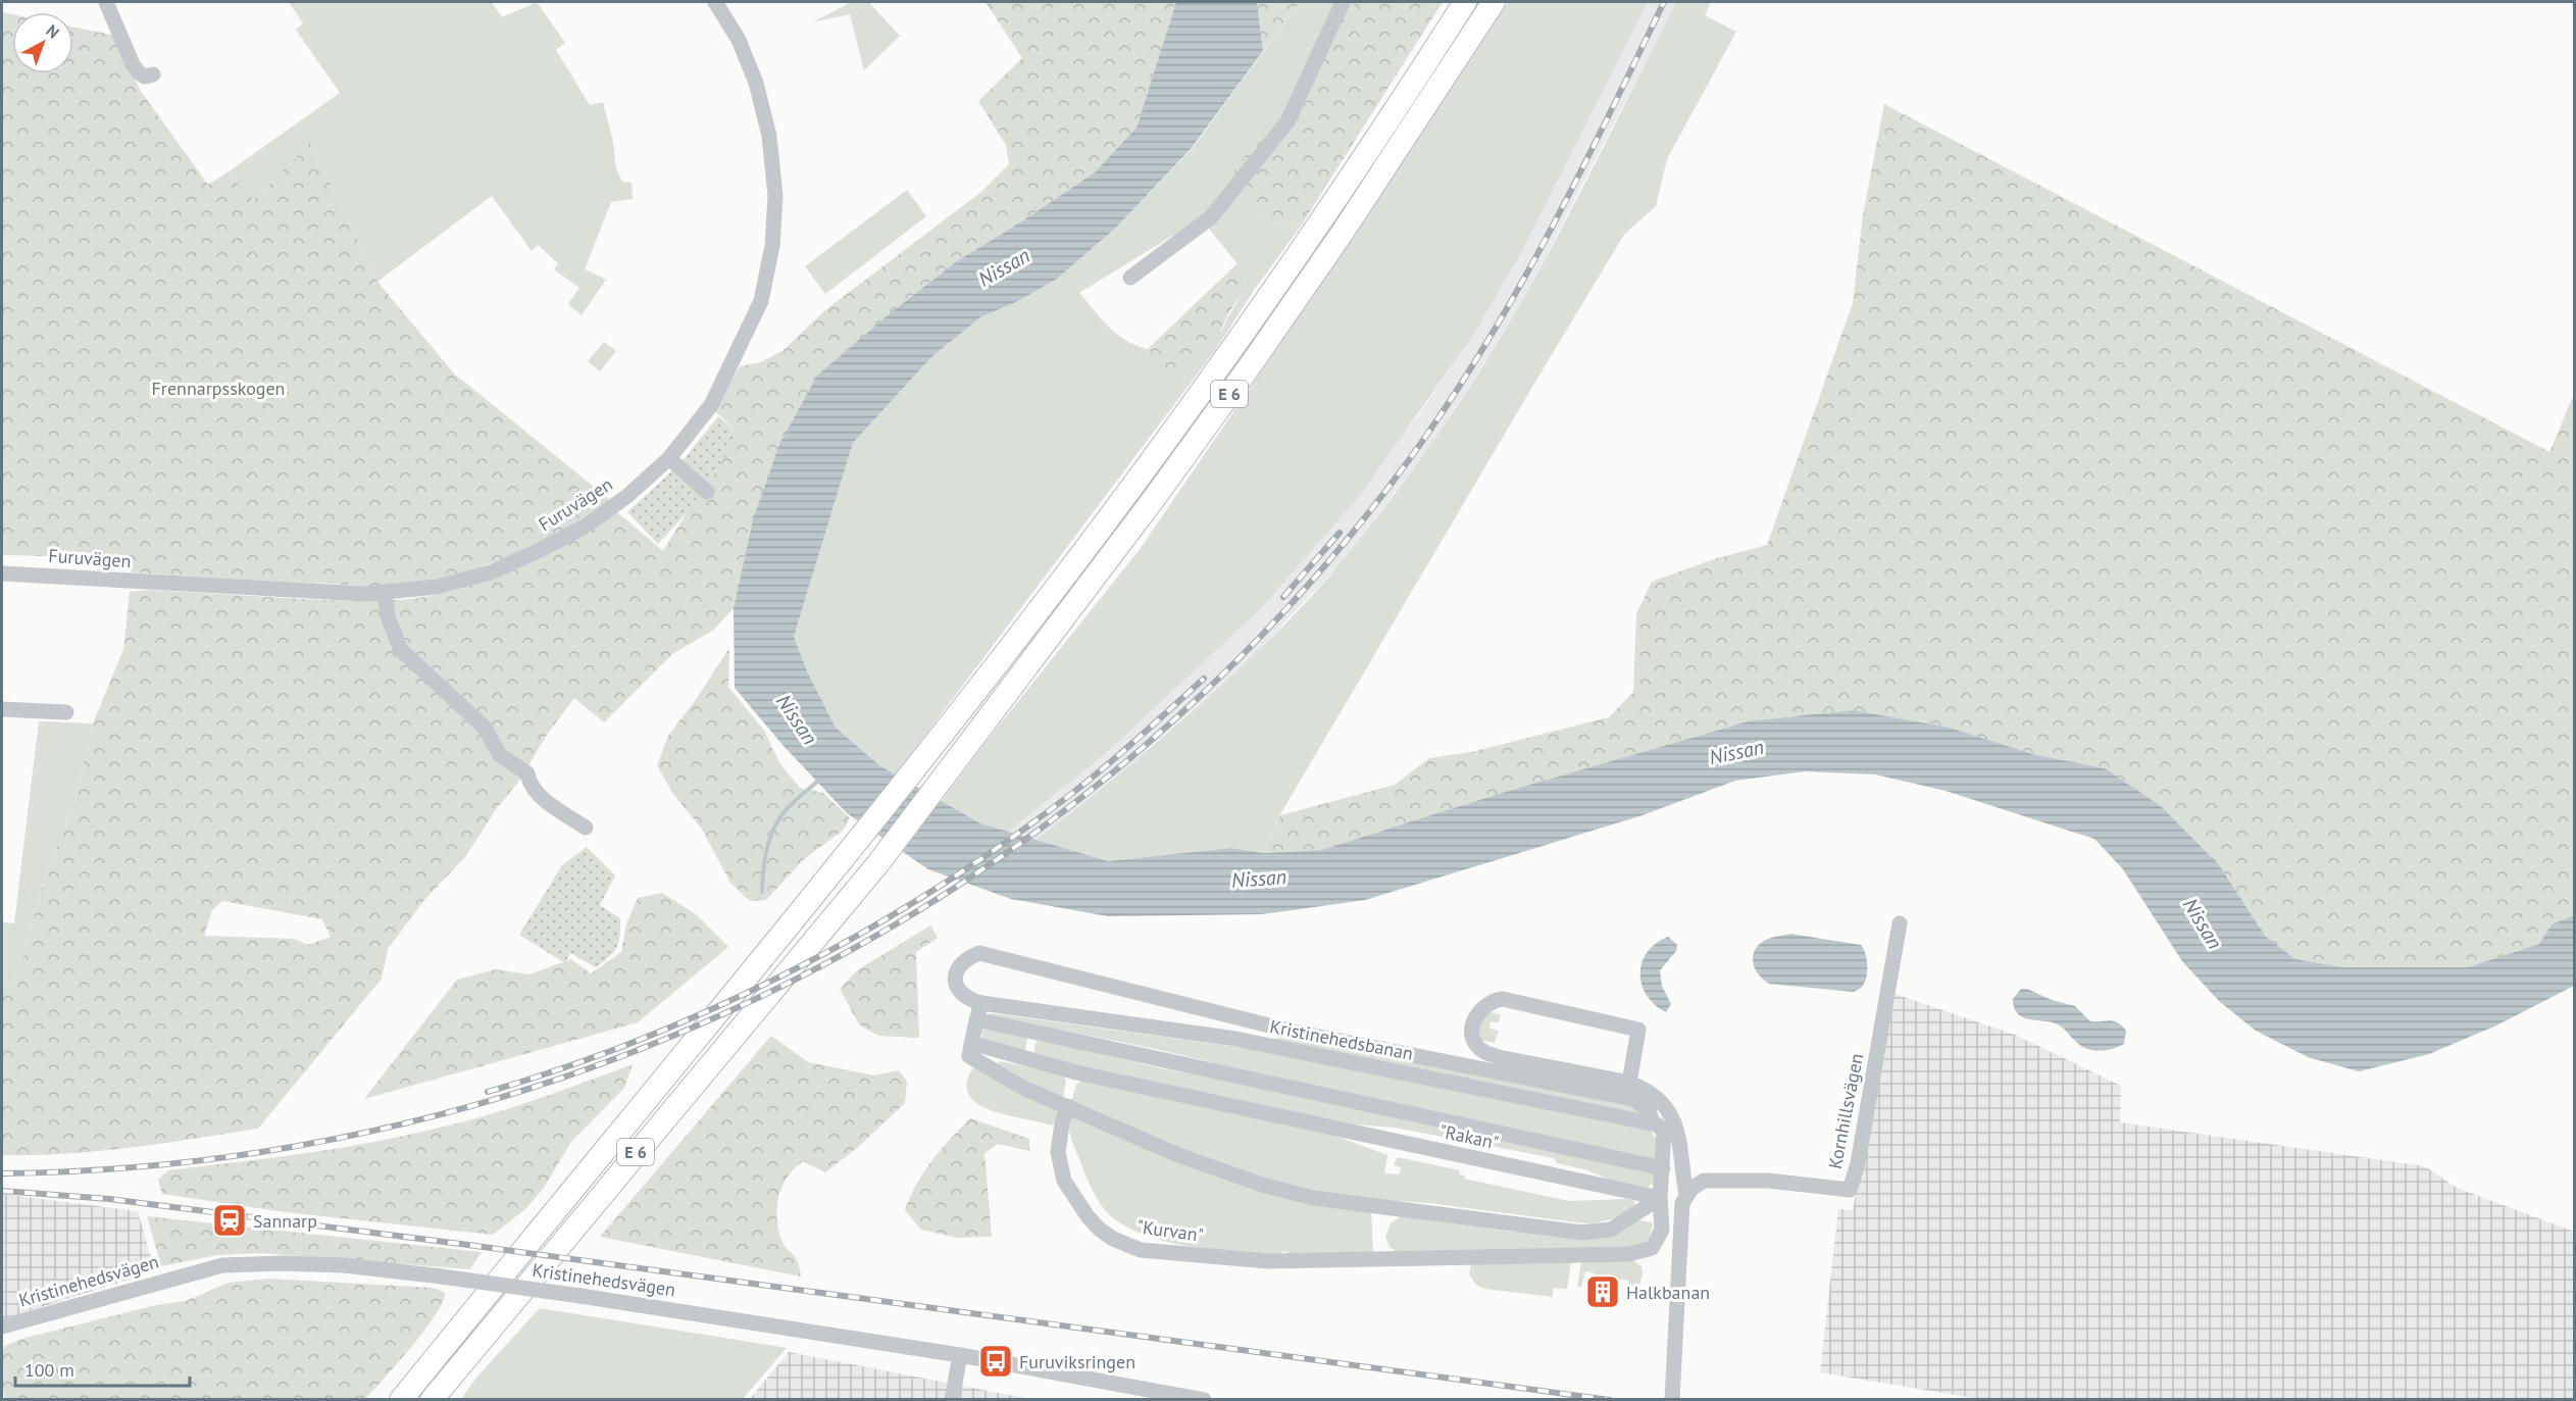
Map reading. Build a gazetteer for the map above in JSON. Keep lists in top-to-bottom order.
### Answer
{
  "streets": {
    "highway": ["E 6"],
    "street": [
      "Furuvägen",
      "Kristinehedsbanan",
      "Kornhillsvägen",
      "\"Rakan\"",
      "\"Kurvan\"",
      "Kristinehedsvägen"
    ]
  },
  "crossings": [
    ["\"Rakan\"", "\"Kurvan\""]
  ],
  "water": ["Nissan"],
  "parks": ["Frennarpsskogen"],
  "places": {
    "station": ["Sannarp"],
    "building": ["Halkbanan"],
    "bus stop": ["Furuviksringen"]
  },
  "scale_bar": "100 m",
  "north": "top right"
}
